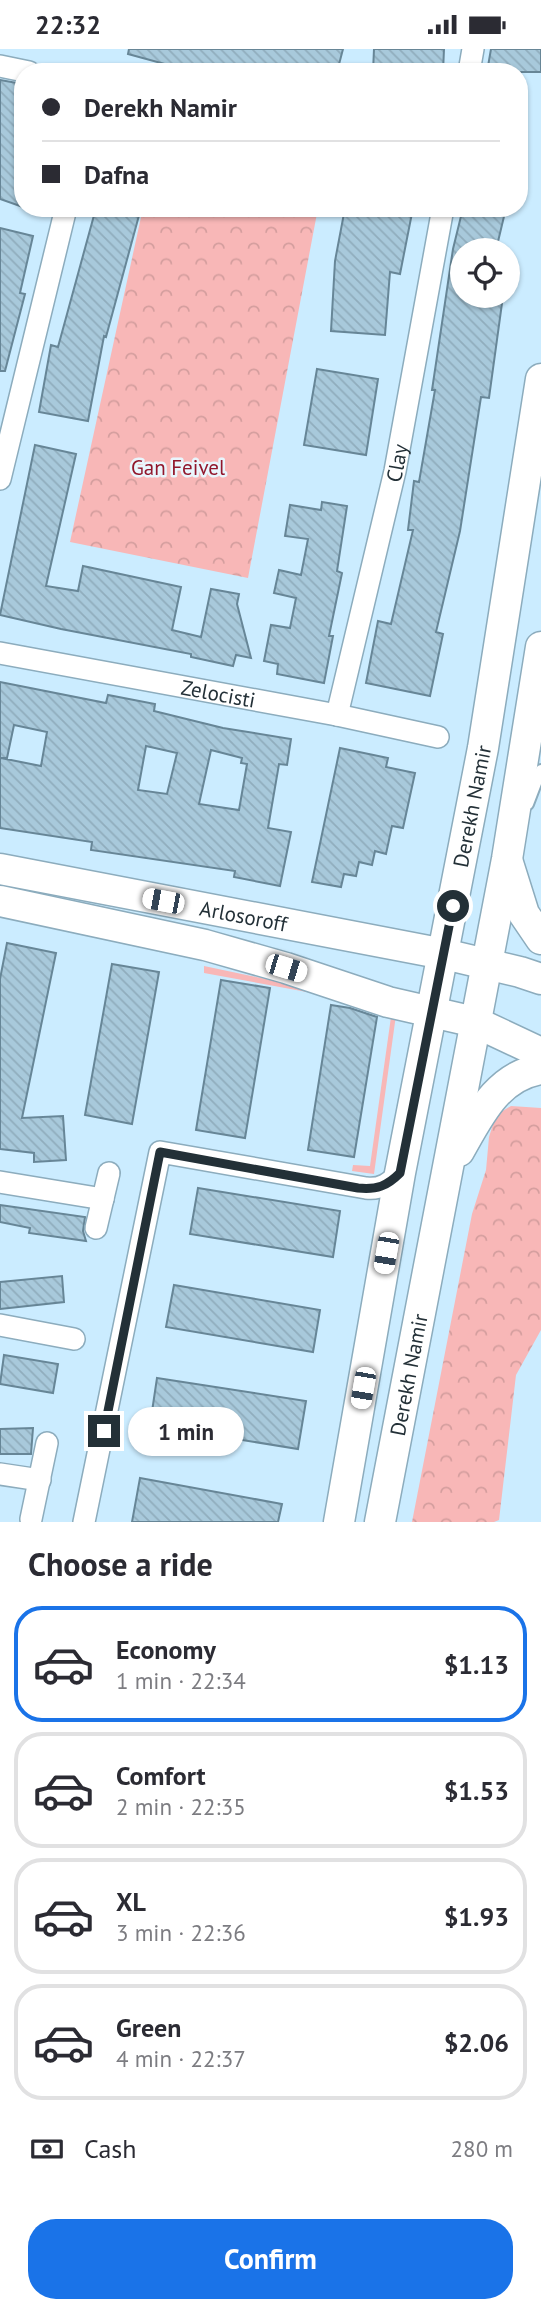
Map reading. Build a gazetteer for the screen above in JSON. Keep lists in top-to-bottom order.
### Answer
{
  "streets": {
    "main road": ["Derekh Namir", "Arlosoroff"],
    "street": ["Clay", "Zelocisti"]
  },
  "crossings": [
    ["Clay", "Zelocisti"],
    ["Derekh Namir", "Arlosoroff"]
  ],
  "parks": ["Gan Feivel"],
  "page": {
    "status": "22:32",
    "banner": ["Derekh Namir", "Dafna"],
    "bubble": "1 min",
    "heading": "Choose a ride",
    "list": [
      {
        "name": "Economy",
        "note": "1 min · 22:34",
        "value": "$1.13"
      },
      {
        "name": "Comfort",
        "note": "2 min · 22:35",
        "value": "$1.53"
      },
      {
        "name": "XL",
        "note": "3 min · 22:36",
        "value": "$1.93"
      },
      {
        "name": "Green",
        "note": "4 min · 22:37",
        "value": "$2.06"
      }
    ],
    "pay": ["Cash", "280 m"],
    "buttons": "Confirm"
  }
}
